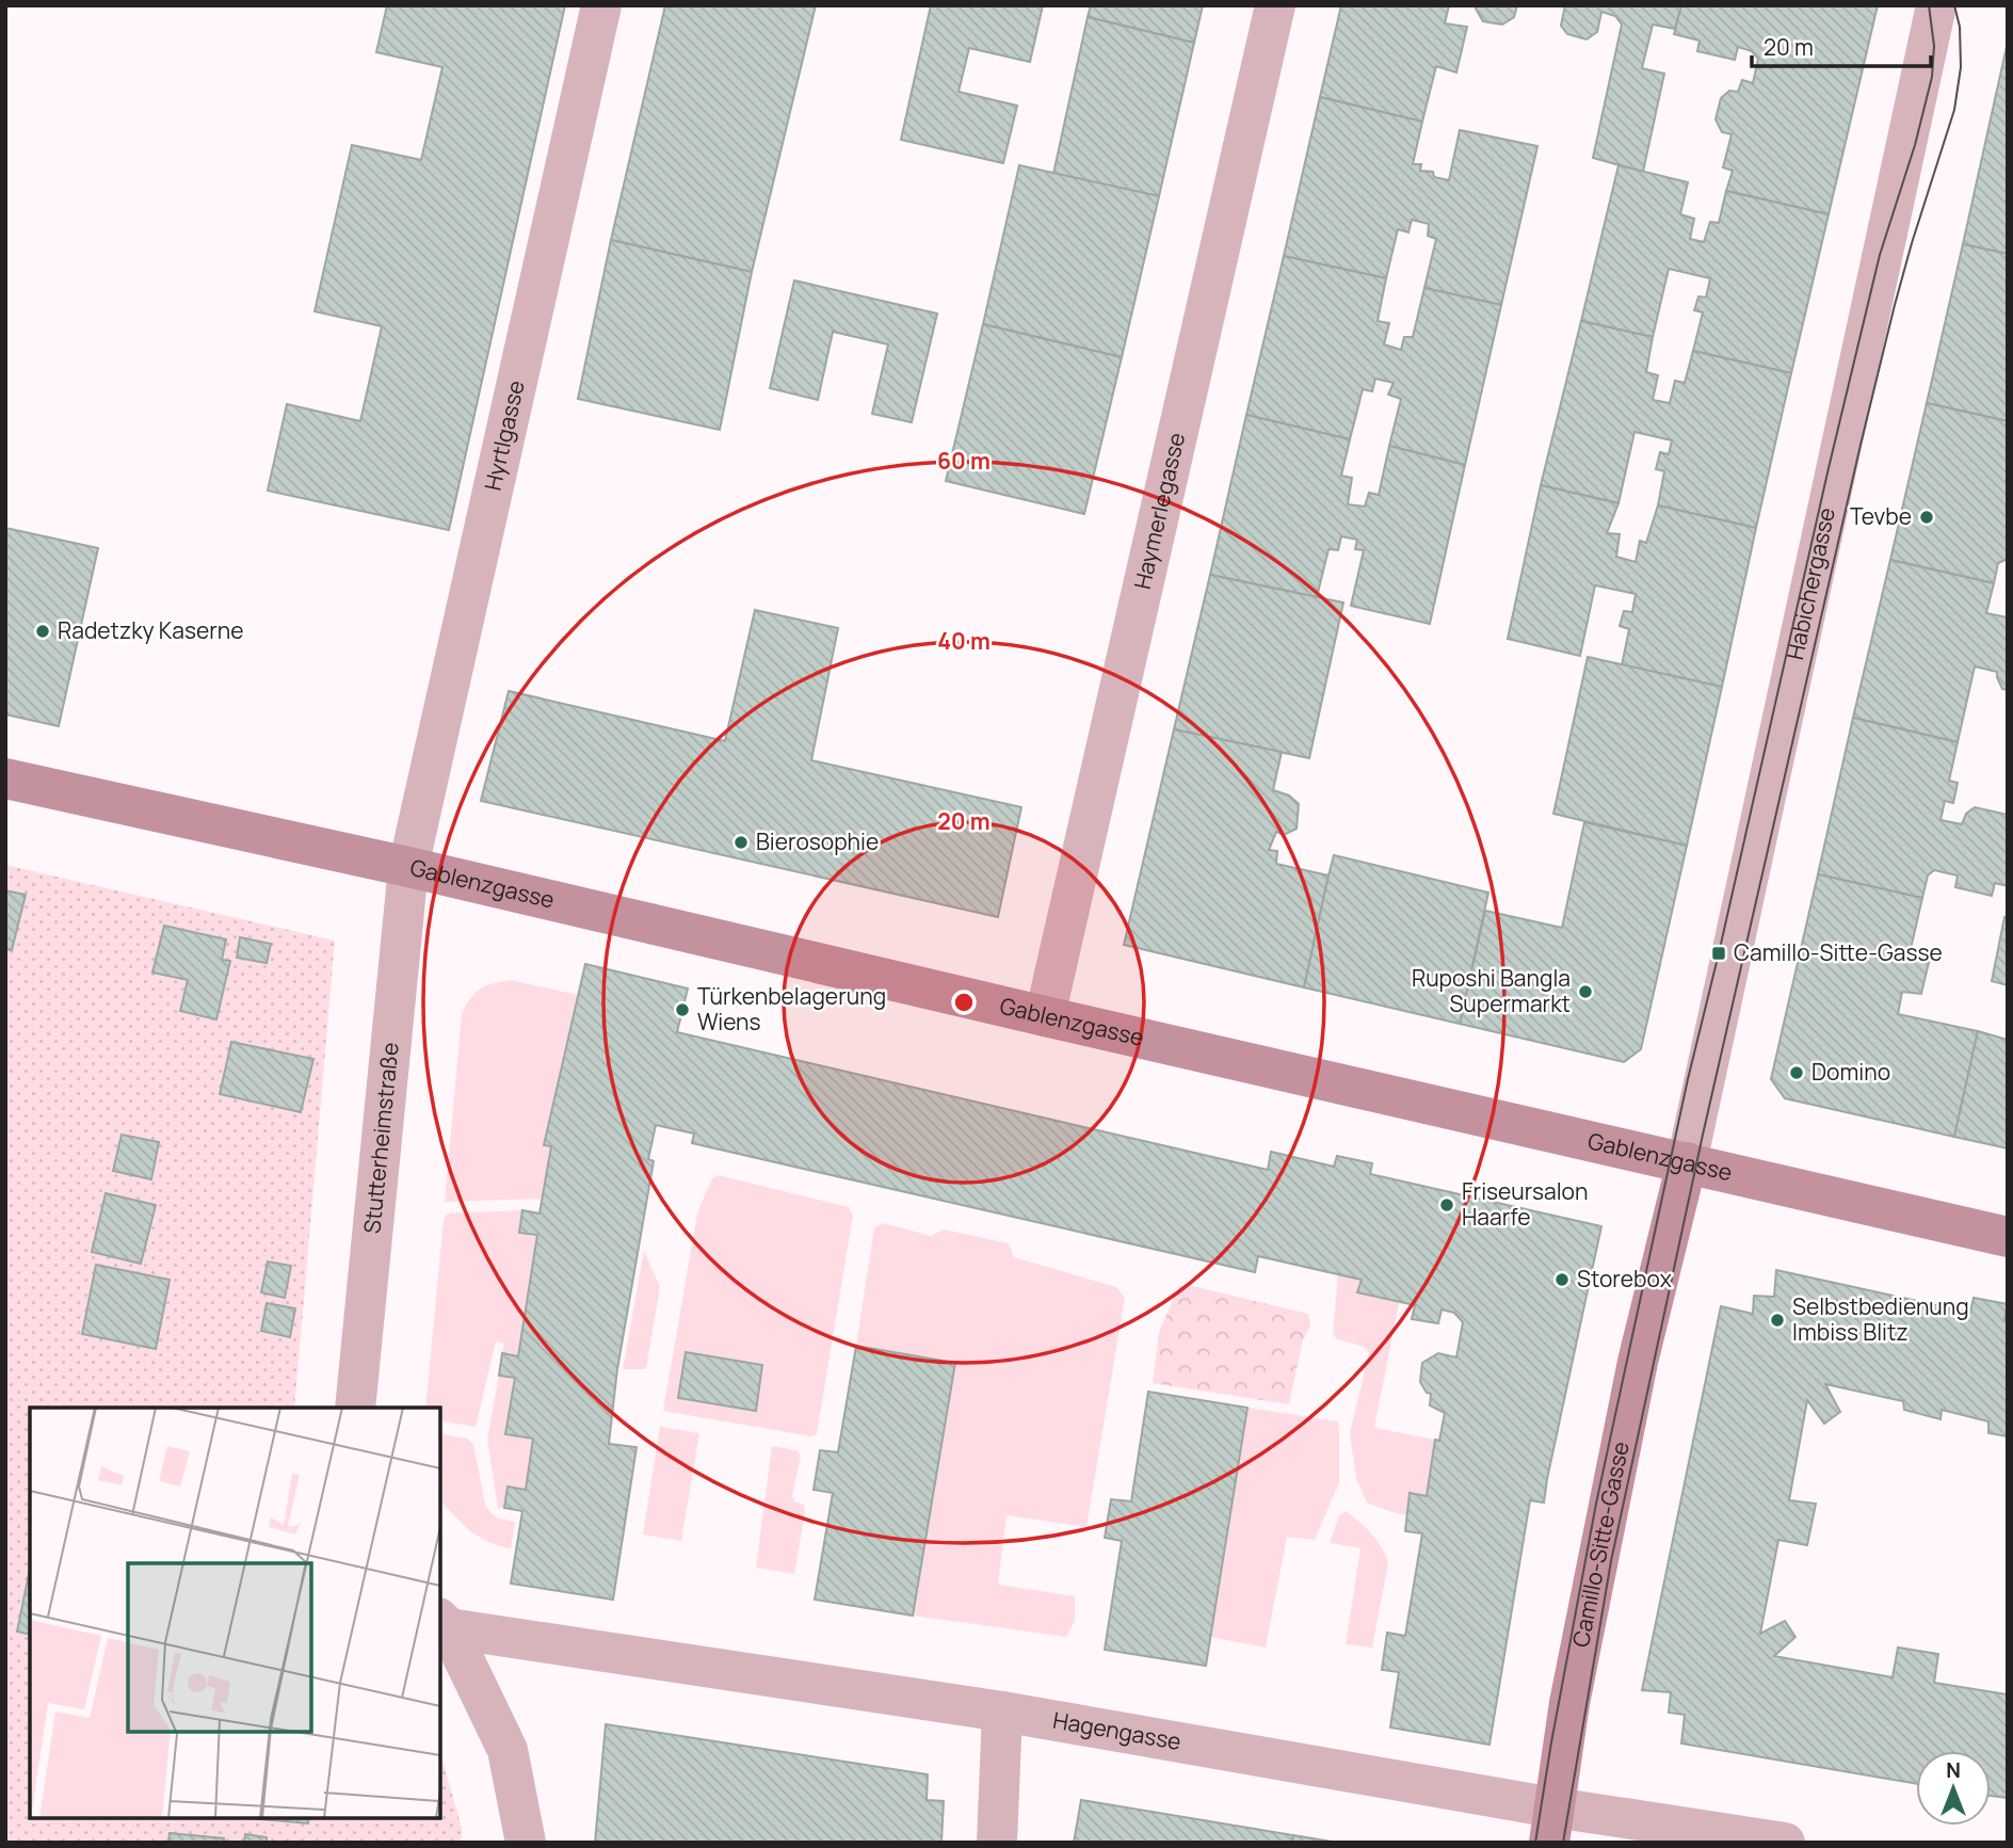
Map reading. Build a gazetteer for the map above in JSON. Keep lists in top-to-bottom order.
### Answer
{
  "streets": {
    "main road": ["Gablenzgasse", "Camillo-Sitte-Gasse"],
    "street": [
      "Hyrtlgasse",
      "Haymerlegasse",
      "Habichergasse",
      "Stutterheimstraße",
      "Hagengasse"
    ]
  },
  "crossings": [
    ["Hyrtlgasse", "Gablenzgasse"],
    ["Hyrtlgasse", "Stutterheimstraße"],
    ["Haymerlegasse", "Gablenzgasse"],
    ["Habichergasse", "Gablenzgasse"],
    ["Habichergasse", "Camillo-Sitte-Gasse"],
    ["Gablenzgasse", "Stutterheimstraße"],
    ["Gablenzgasse", "Camillo-Sitte-Gasse"],
    ["Camillo-Sitte-Gasse", "Hagengasse"]
  ],
  "places": {
    "other": [
      "Tevbe",
      "Radetzky Kaserne",
      "Bierosophie",
      "Ruposhi Bangla Supermarkt",
      "Türkenbelagerung Wiens",
      "Domino",
      "Friseursalon Haarfe",
      "Storebox",
      "Selbstbedienung Imbiss Blitz"
    ],
    "transit": ["Camillo-Sitte-Gasse"]
  },
  "scale_bar": "20 m",
  "north": "top",
  "rings": ["60 m", "40 m", "20 m"]
}
